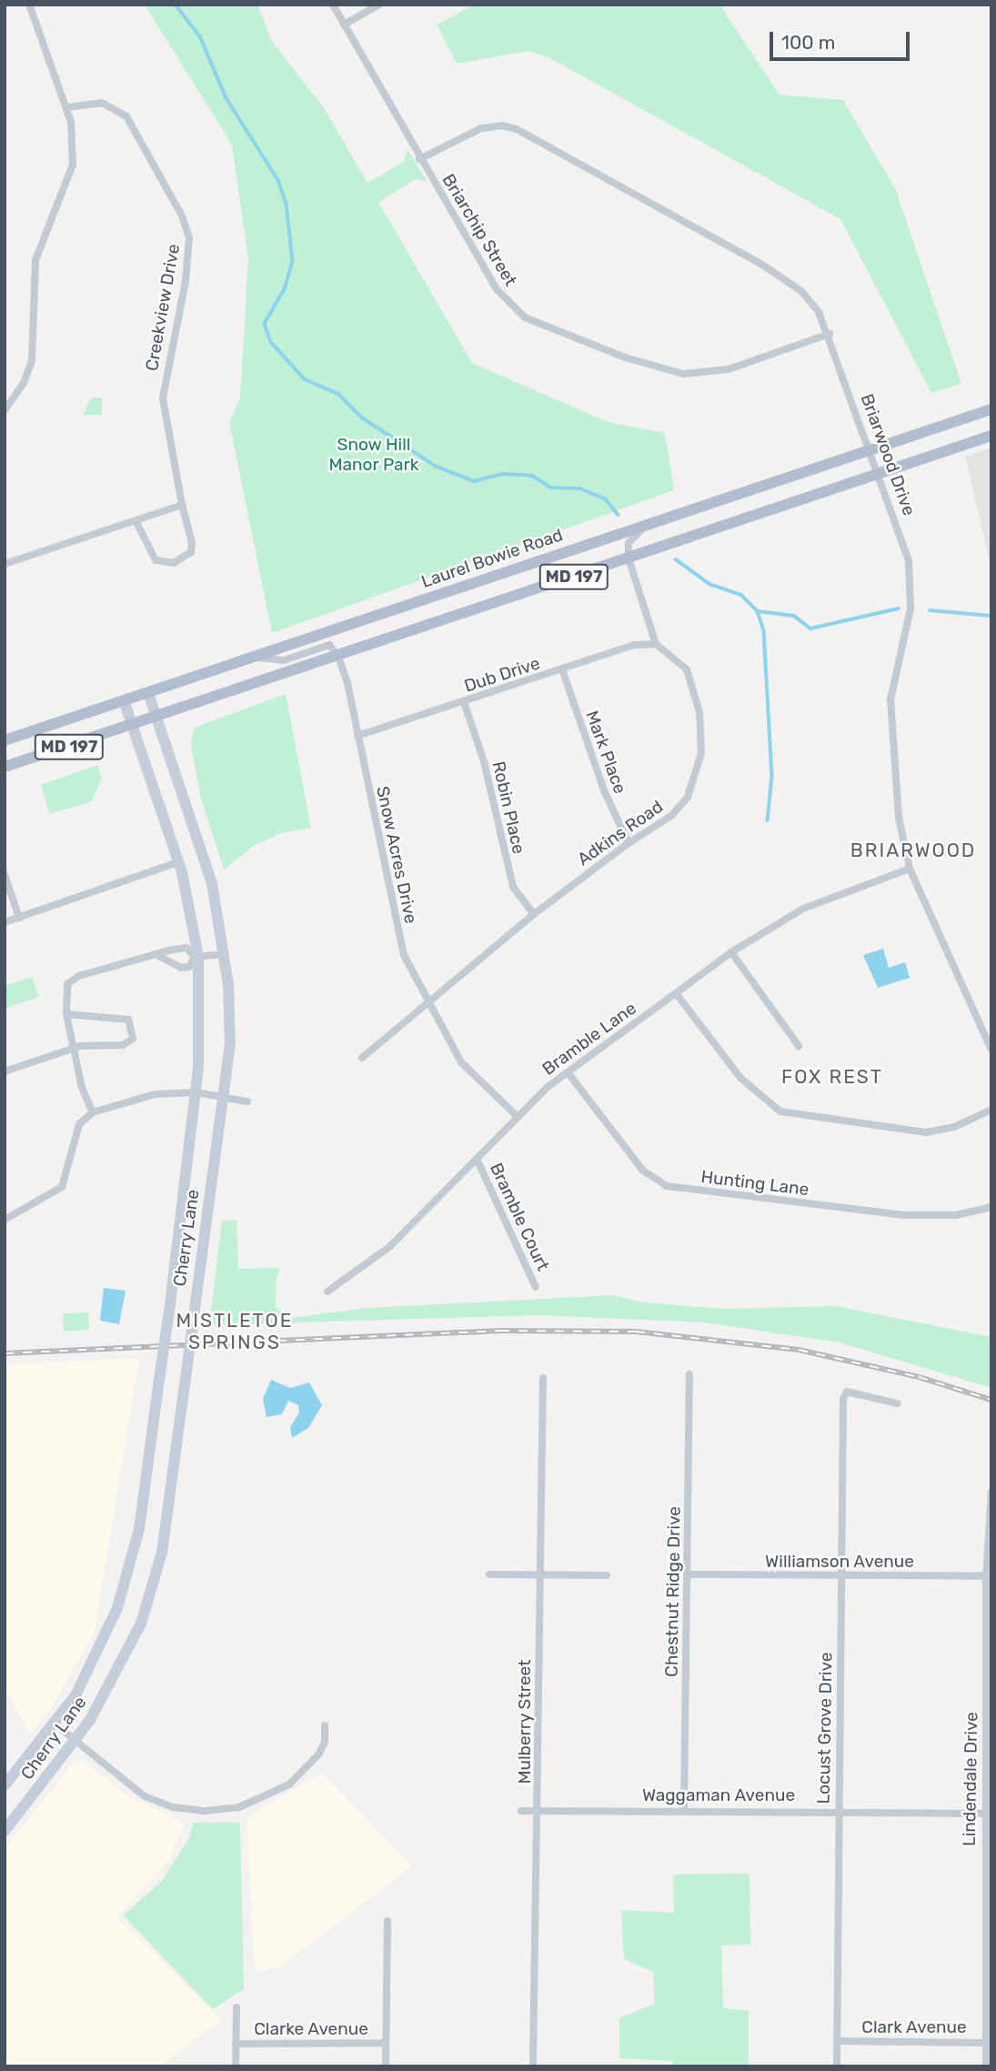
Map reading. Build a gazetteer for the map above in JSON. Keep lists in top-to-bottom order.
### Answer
{
  "streets": {
    "main road": ["Laurel Bowie Road", "MD 197", "Cherry Lane"],
    "street": [
      "Briarchip Street",
      "Creekview Drive",
      "Briarwood Drive",
      "Dub Drive",
      "Mark Place",
      "Robin Place",
      "Adkins Road",
      "Snow Acres Drive",
      "Bramble Lane",
      "Hunting Lane",
      "Bramble Court",
      "Williamson Avenue",
      "Chestnut Ridge Drive",
      "Mulberry Street",
      "Locust Grove Drive",
      "Lindendale Drive",
      "Waggaman Avenue",
      "Clark Avenue",
      "Clarke Avenue"
    ]
  },
  "crossings": [
    ["Briarchip Street", "Briarwood Drive"],
    ["Briarwood Drive", "Laurel Bowie Road"],
    ["Briarwood Drive", "MD 197"],
    ["Briarwood Drive", "Bramble Lane"],
    ["Laurel Bowie Road", "Cherry Lane"],
    ["MD 197", "Snow Acres Drive"],
    ["MD 197", "Cherry Lane"],
    ["Dub Drive", "Mark Place"],
    ["Dub Drive", "Robin Place"],
    ["Dub Drive", "Adkins Road"],
    ["Dub Drive", "Snow Acres Drive"],
    ["Mark Place", "Adkins Road"],
    ["Robin Place", "Adkins Road"],
    ["Adkins Road", "Snow Acres Drive"],
    ["Snow Acres Drive", "Bramble Lane"],
    ["Bramble Lane", "Hunting Lane"],
    ["Bramble Lane", "Bramble Court"],
    ["Williamson Avenue", "Chestnut Ridge Drive"],
    ["Williamson Avenue", "Locust Grove Drive"],
    ["Williamson Avenue", "Lindendale Drive"],
    ["Chestnut Ridge Drive", "Waggaman Avenue"],
    ["Mulberry Street", "Waggaman Avenue"],
    ["Locust Grove Drive", "Waggaman Avenue"],
    ["Locust Grove Drive", "Clark Avenue"],
    ["Lindendale Drive", "Waggaman Avenue"],
    ["Lindendale Drive", "Clark Avenue"]
  ],
  "districts": ["BRIARWOOD", "FOX REST", "MISTLETOE SPRINGS"],
  "parks": ["Snow Hill Manor Park"],
  "scale_bar": "100 m"
}
